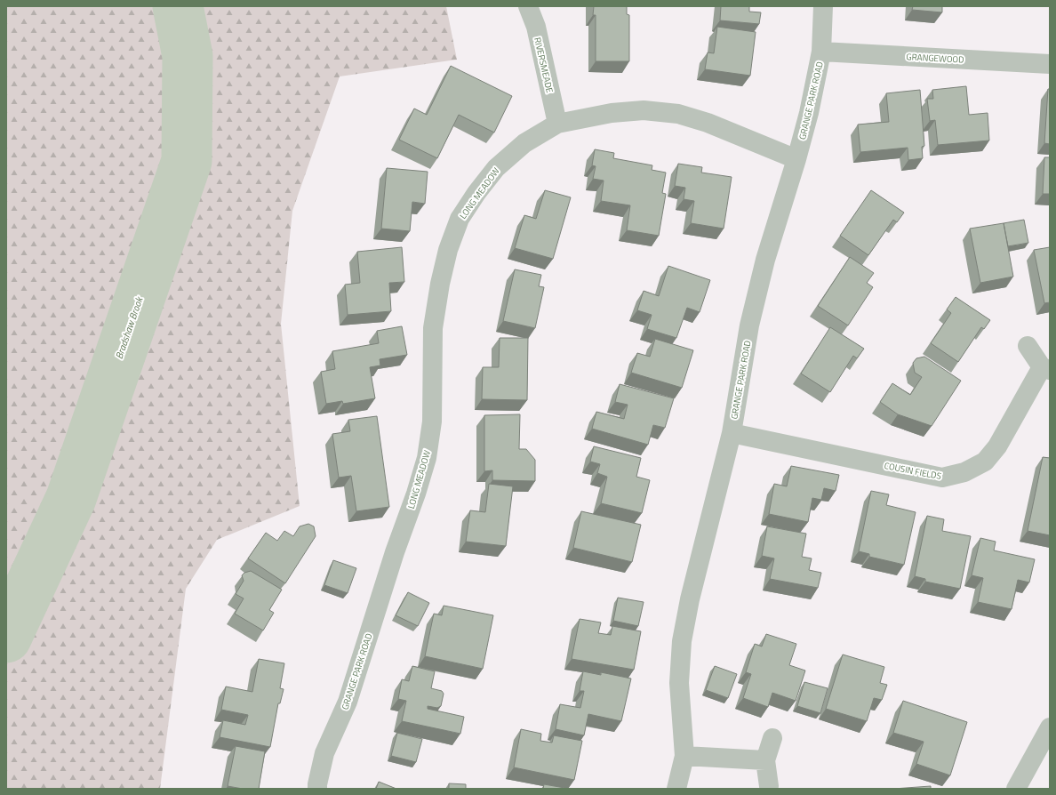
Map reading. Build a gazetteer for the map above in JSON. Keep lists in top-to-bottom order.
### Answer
{
  "streets": {
    "street": [
      "GRANGEWOOD",
      "RIVERSMEADE",
      "GRANGE PARK ROAD",
      "LONG MEADOW",
      "COUSIN FIELDS"
    ]
  },
  "crossings": [
    ["GRANGEWOOD", "GRANGE PARK ROAD"],
    ["RIVERSMEADE", "LONG MEADOW"],
    ["GRANGE PARK ROAD", "LONG MEADOW"],
    ["GRANGE PARK ROAD", "COUSIN FIELDS"]
  ],
  "water": ["Bradshaw Brook"]
}
